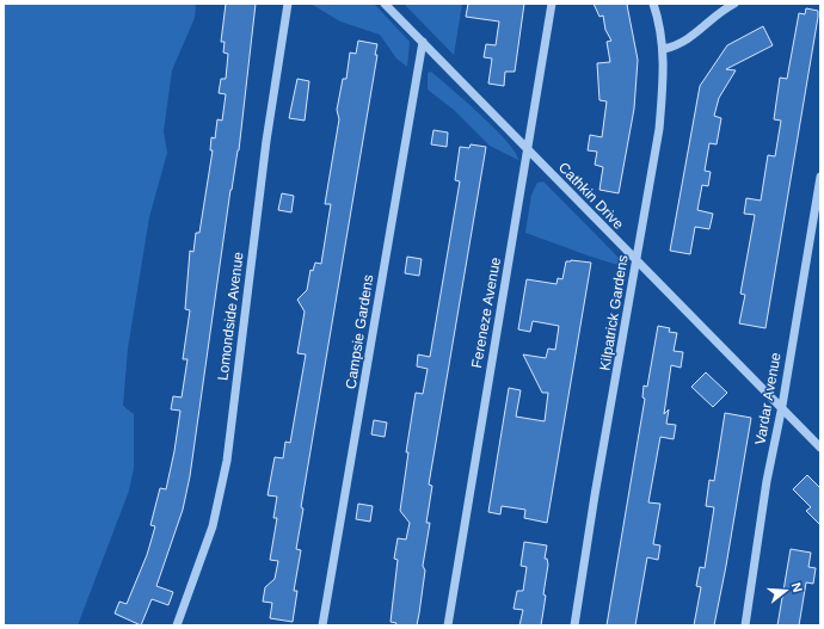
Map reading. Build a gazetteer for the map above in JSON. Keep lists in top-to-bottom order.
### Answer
{
  "streets": {
    "street": [
      "Cathkin Drive",
      "Fereneze Avenue",
      "Kilpatrick Gardens",
      "Lomondside Avenue",
      "Campsie Gardens",
      "Vardar Avenue"
    ]
  },
  "crossings": [
    ["Cathkin Drive", "Fereneze Avenue"],
    ["Cathkin Drive", "Kilpatrick Gardens"],
    ["Cathkin Drive", "Campsie Gardens"],
    ["Cathkin Drive", "Vardar Avenue"]
  ],
  "north": "right"
}
